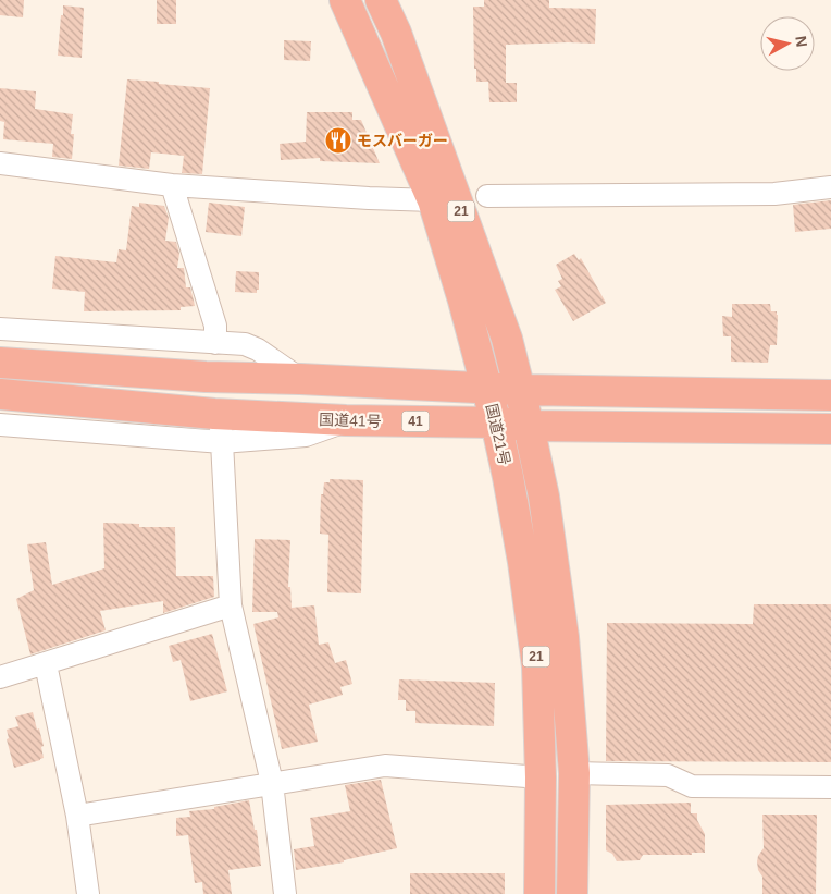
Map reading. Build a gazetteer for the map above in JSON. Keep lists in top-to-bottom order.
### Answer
{
  "streets": {
    "highway": [
      "21",
      "国道41号",
      "41",
      "国道21号"
    ]
  },
  "crossings": [
    ["国道41号", "国道21号"]
  ],
  "places": {
    "restaurant": ["モスバーガー"]
  },
  "north": "right"
}
